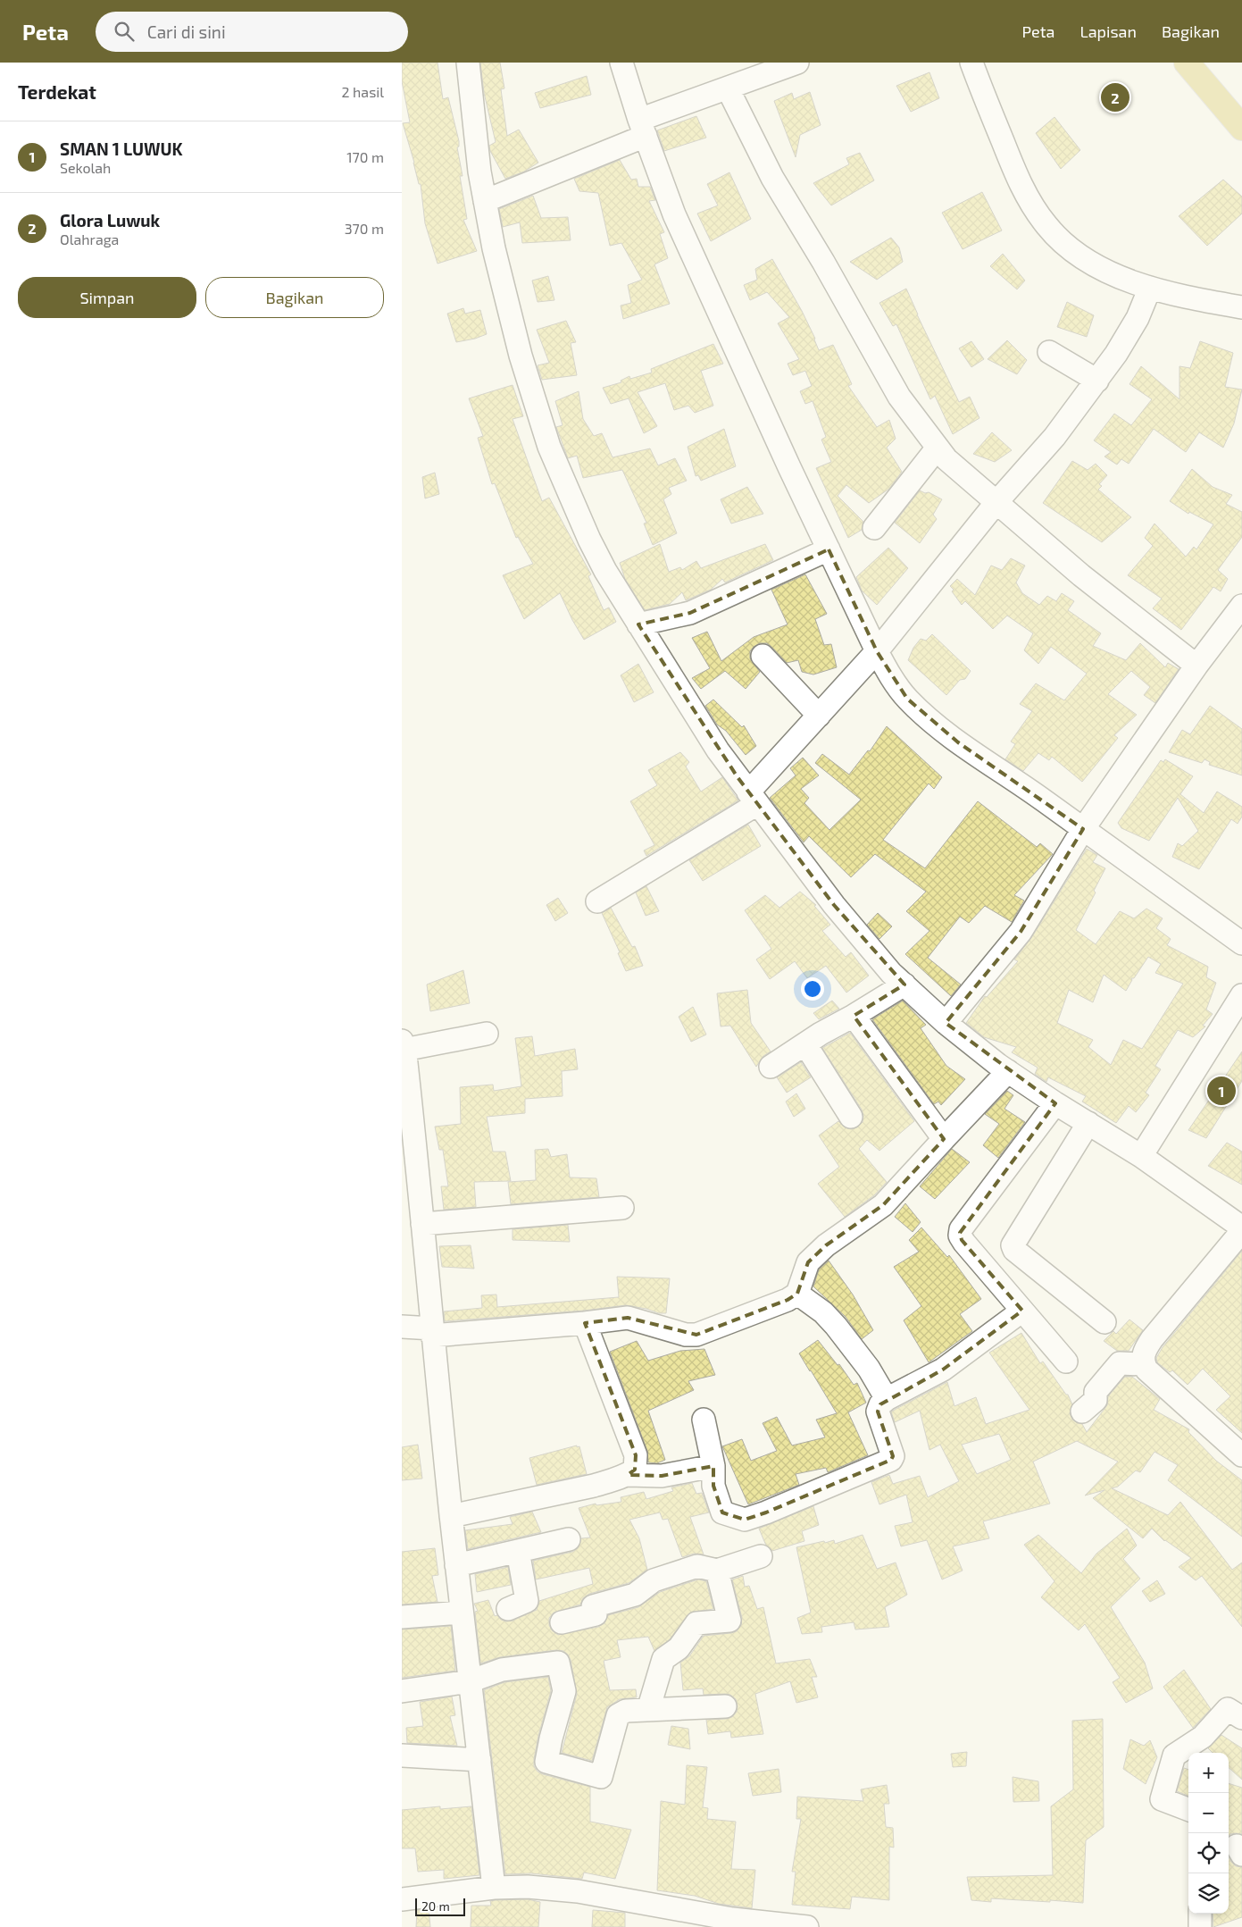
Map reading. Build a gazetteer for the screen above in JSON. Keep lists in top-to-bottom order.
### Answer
{
  "scale_bar": "20 m",
  "page": {
    "header": "Peta",
    "search": "Cari di sini",
    "nav": ["Peta", "Lapisan", "Bagikan"],
    "heading": ["Terdekat", "2 hasil"],
    "pins": ["2", "1"],
    "list": [
      {
        "mark": "1",
        "name": "SMAN 1 LUWUK",
        "note": "Sekolah",
        "value": "170 m"
      },
      {
        "mark": "2",
        "name": "Glora Luwuk",
        "note": "Olahraga",
        "value": "370 m"
      }
    ],
    "buttons": ["Simpan", "Bagikan"],
    "map_buttons": ["+", "−"],
    "scale": "20 m"
  }
}
